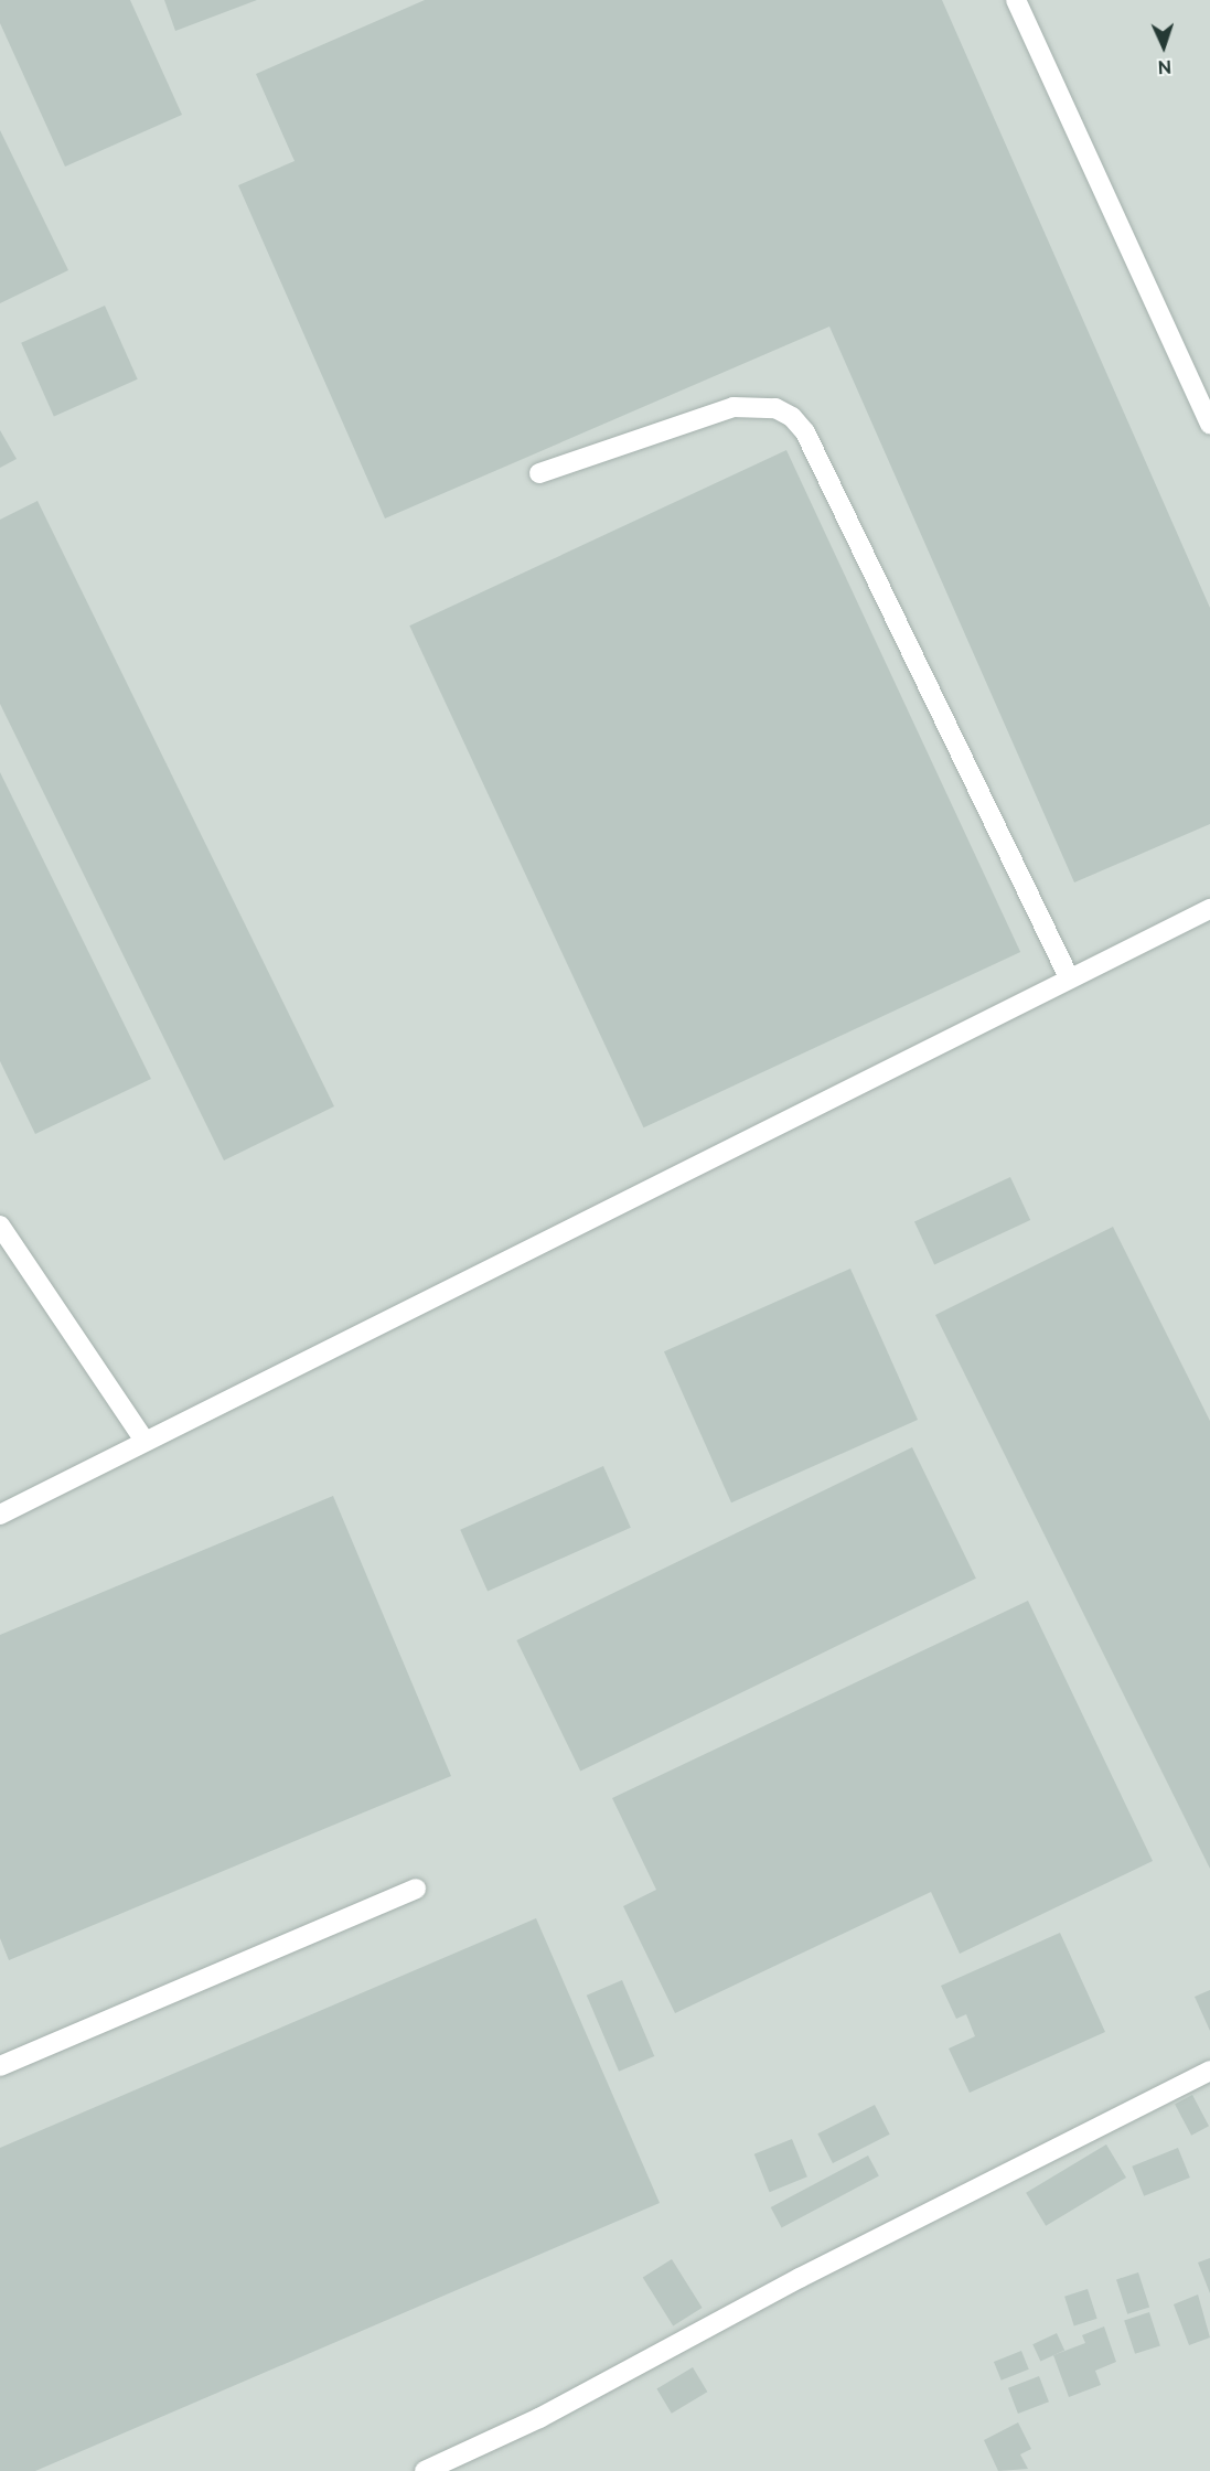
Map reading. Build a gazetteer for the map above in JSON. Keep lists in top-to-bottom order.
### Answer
{
  "north": "bottom"
}
